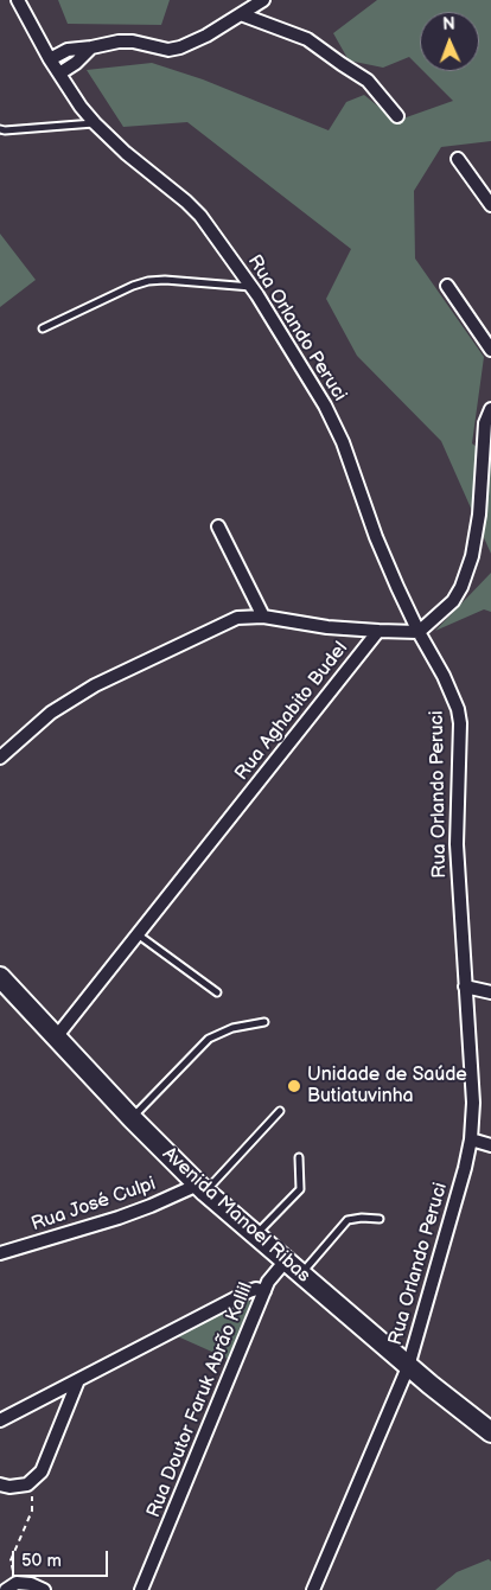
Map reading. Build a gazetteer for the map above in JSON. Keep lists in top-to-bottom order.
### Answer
{
  "streets": {
    "main road": ["Avenida Manoel Ribas"],
    "street": [
      "Rua Orlando Peruci",
      "Rua Aghabito Budel",
      "Rua José Culpi",
      "Rua Doutor Faruk Abrão Kallil"
    ]
  },
  "crossings": [
    ["Rua Orlando Peruci", "Avenida Manoel Ribas"],
    ["Rua Aghabito Budel", "Avenida Manoel Ribas"],
    ["Rua José Culpi", "Avenida Manoel Ribas"],
    ["Avenida Manoel Ribas", "Rua Doutor Faruk Abrão Kallil"]
  ],
  "places": ["Unidade de Saúde Butiatuvinha"],
  "scale_bar": "50 m",
  "north": "top"
}
